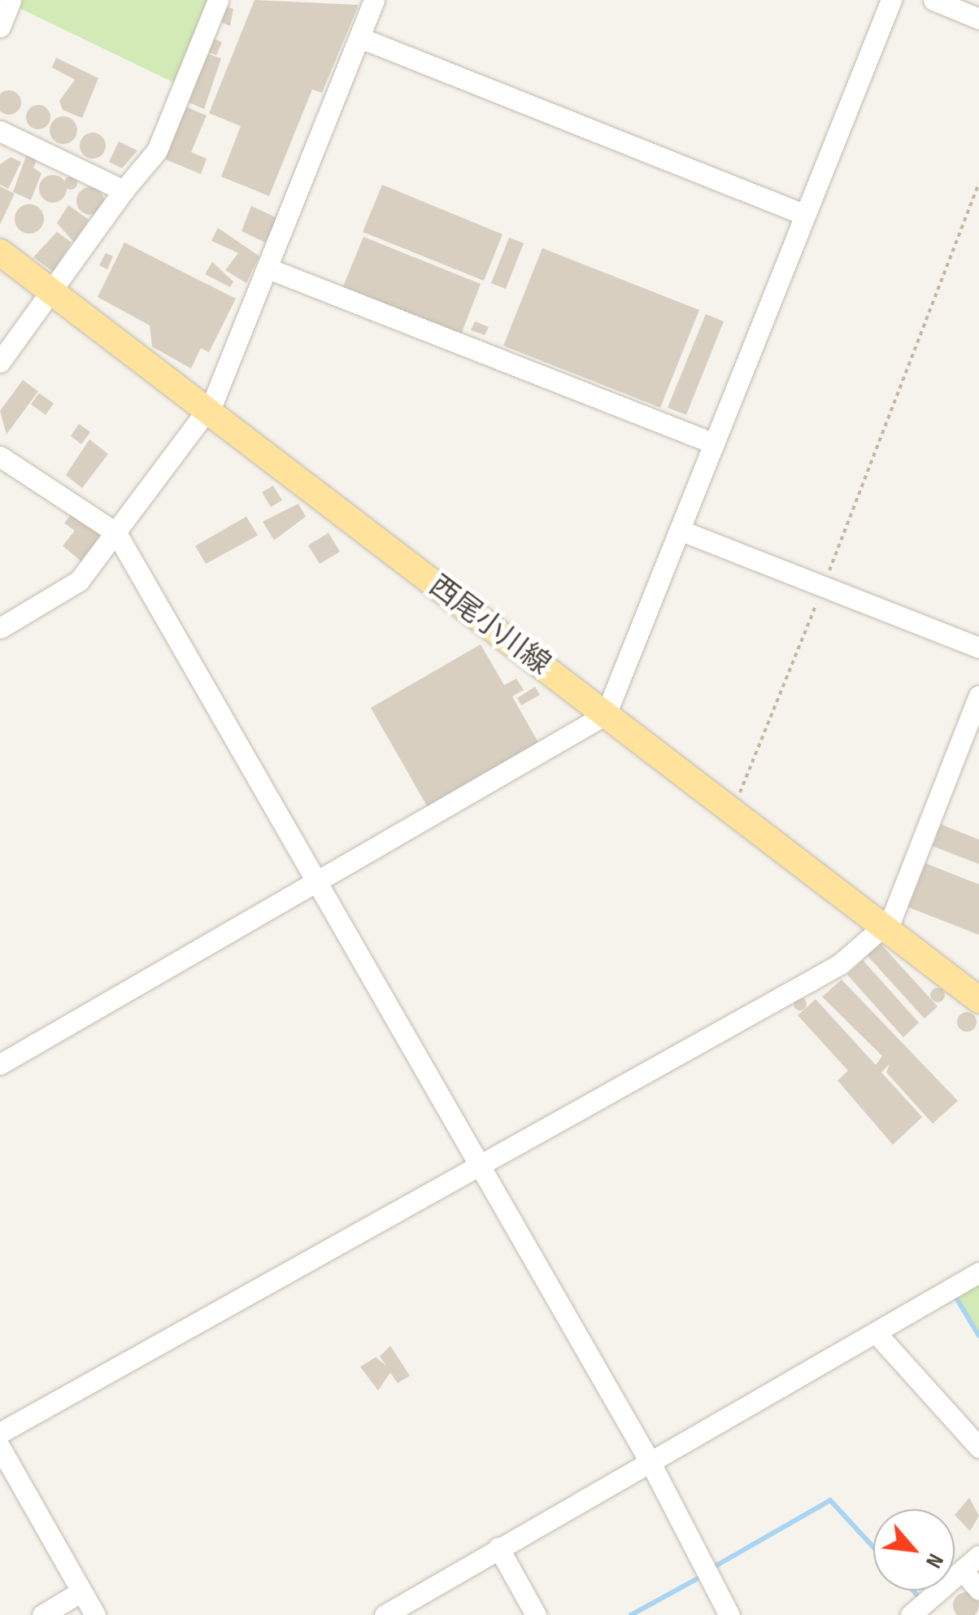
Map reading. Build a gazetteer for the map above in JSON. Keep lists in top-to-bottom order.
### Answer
{
  "streets": {
    "main road": ["西尾小川線"]
  },
  "north": "bottom right"
}
